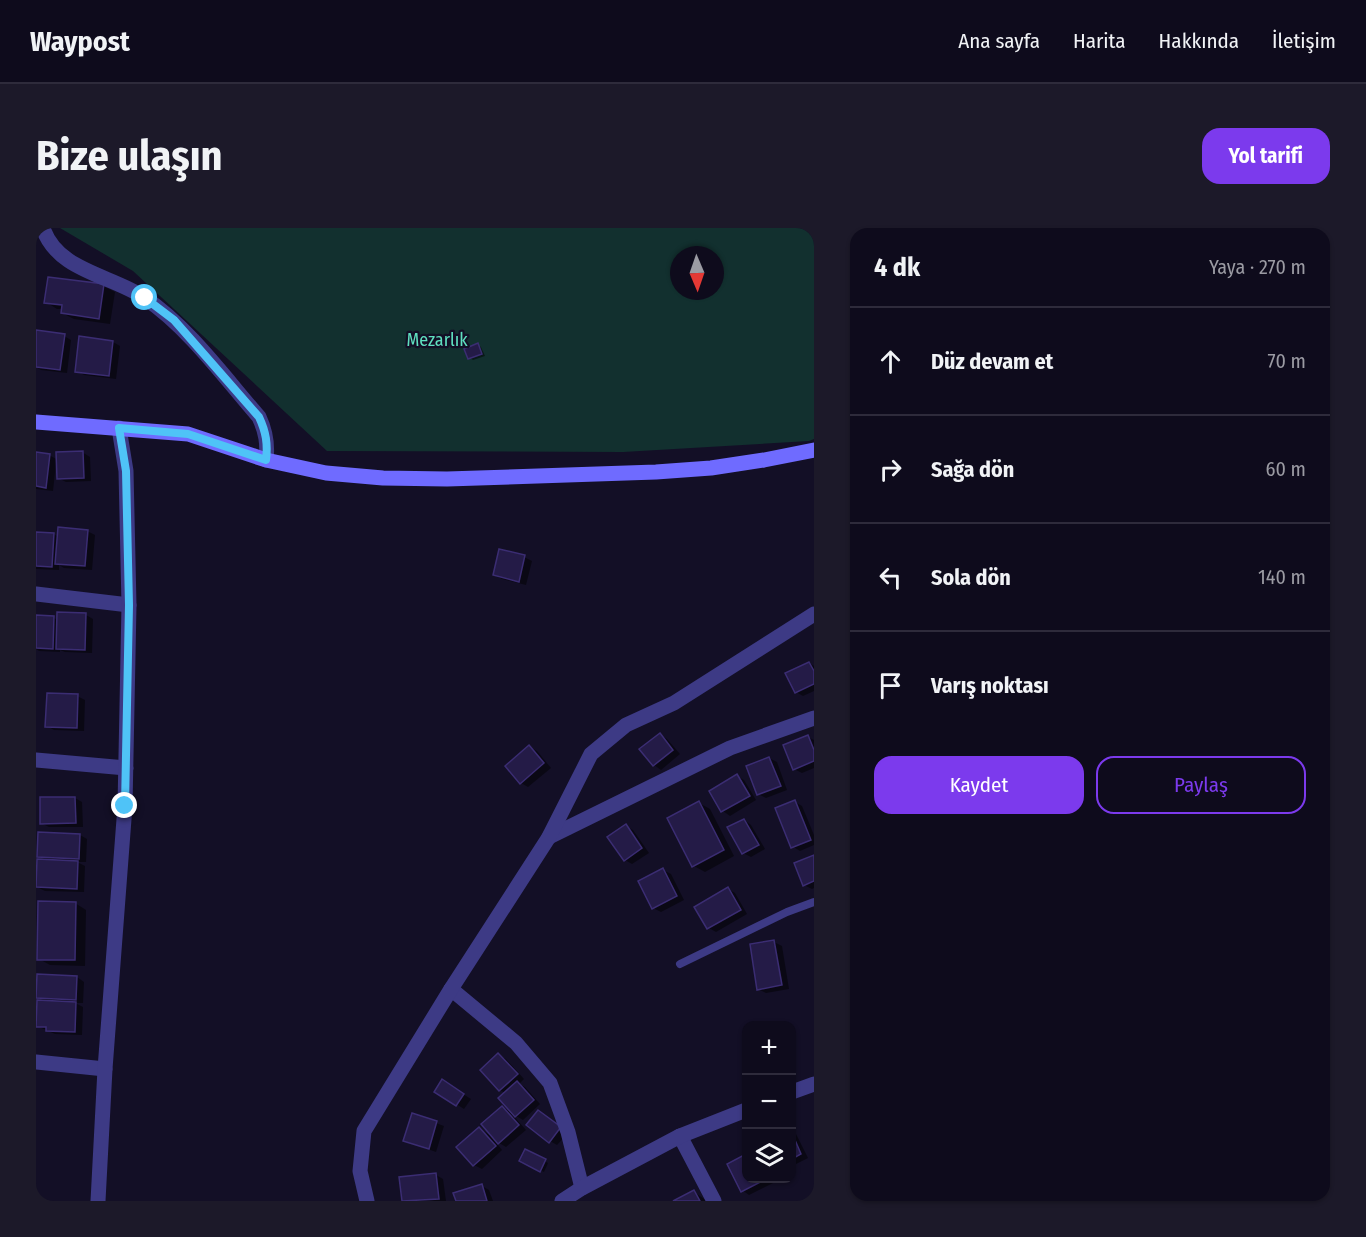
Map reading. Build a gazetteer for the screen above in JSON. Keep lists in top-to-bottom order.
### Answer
{
  "parks": ["Mezarlık"],
  "north": "bottom",
  "page": {
    "header": "Waypost",
    "nav": [
      "Ana sayfa",
      "Harita",
      "Hakkında",
      "İletişim"
    ],
    "buttons": [
      "Yol tarifi",
      ["Kaydet", "Paylaş"]
    ],
    "title": "Bize ulaşın",
    "heading": ["4 dk", "Yaya · 270 m"],
    "list": [
      ["Düz devam et", "70 m"],
      ["Sağa dön", "60 m"],
      ["Sola dön", "140 m"],
      "Varış noktası"
    ],
    "map_buttons": ["+", "−"]
  }
}
